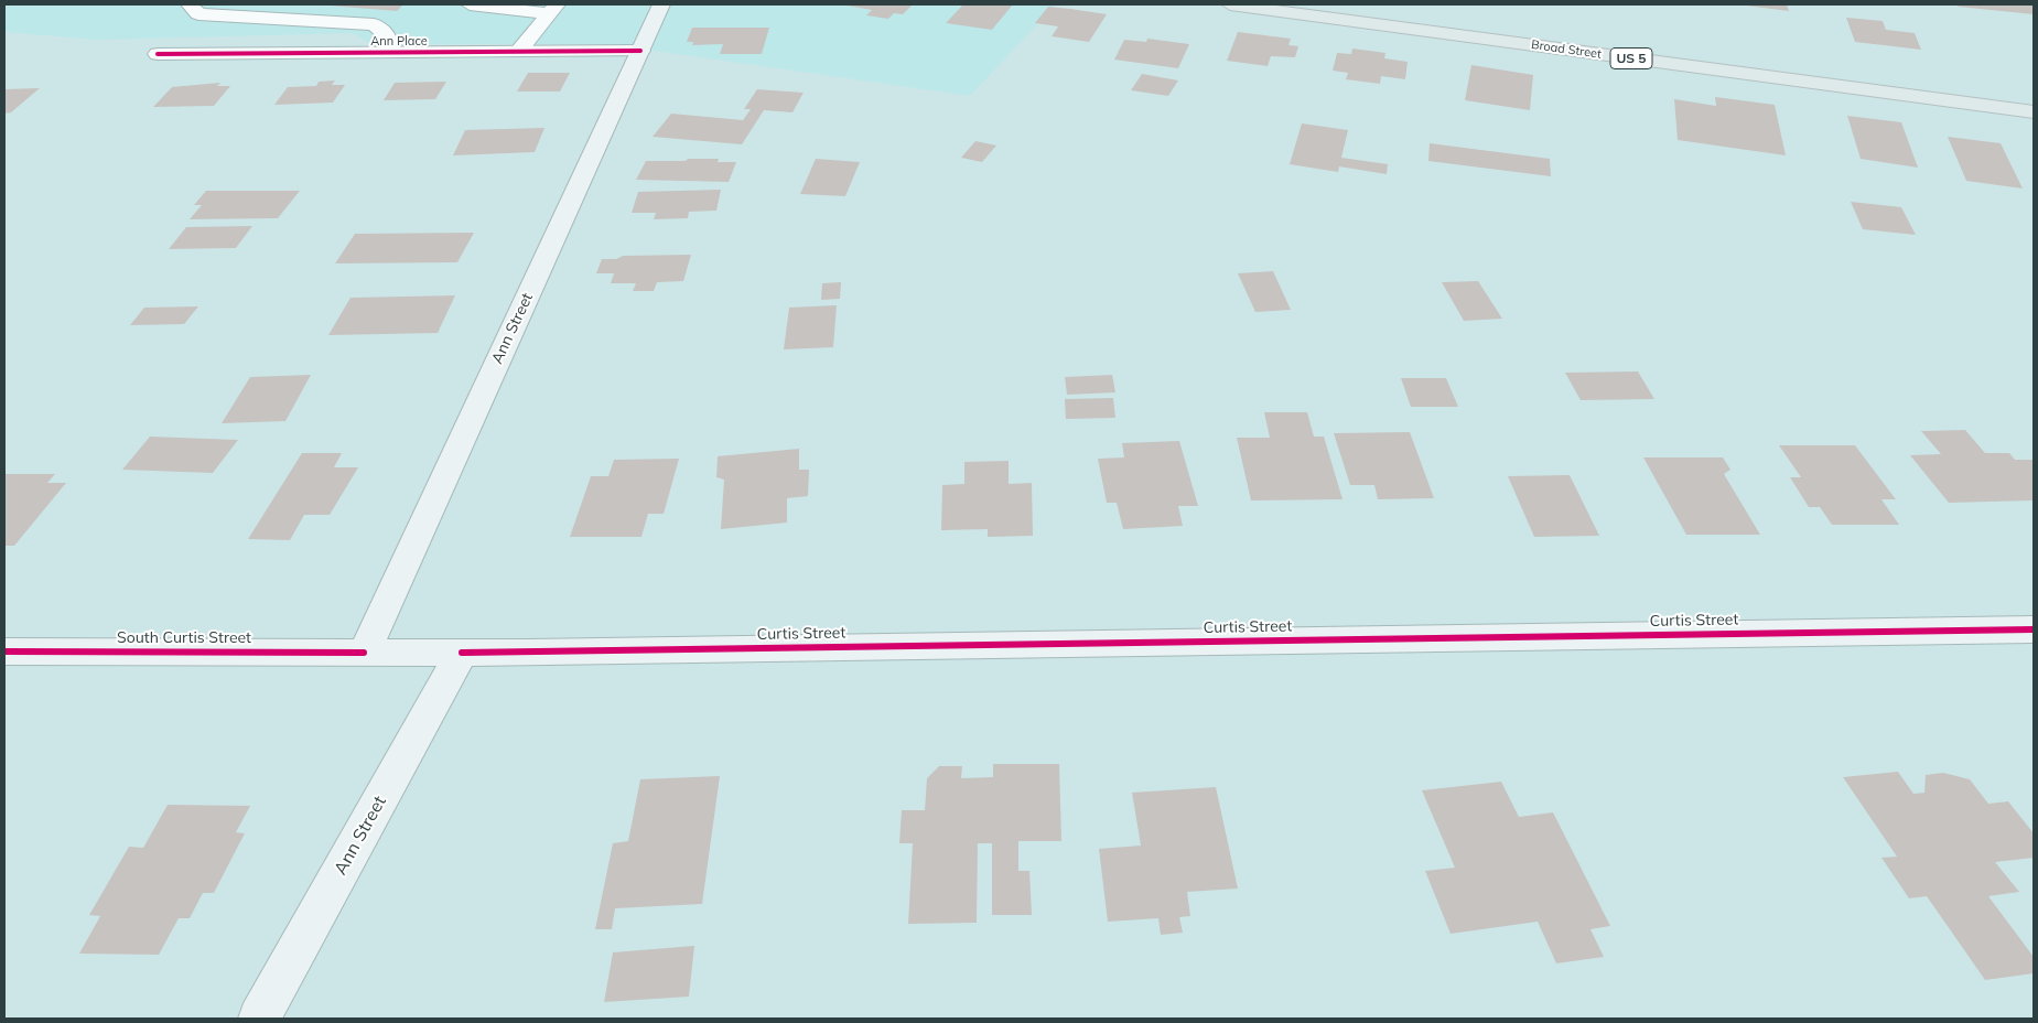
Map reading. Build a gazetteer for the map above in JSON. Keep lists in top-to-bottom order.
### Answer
{
  "streets": {
    "main road": [
      "Broad Street",
      "US 5",
      "Ann Street",
      "Curtis Street",
      "South Curtis Street"
    ],
    "street": ["Ann Place"]
  },
  "crossings": [
    ["Ann Place", "Ann Street"],
    ["Ann Street", "Curtis Street"],
    ["Ann Street", "South Curtis Street"],
    ["Curtis Street", "South Curtis Street"]
  ]
}
